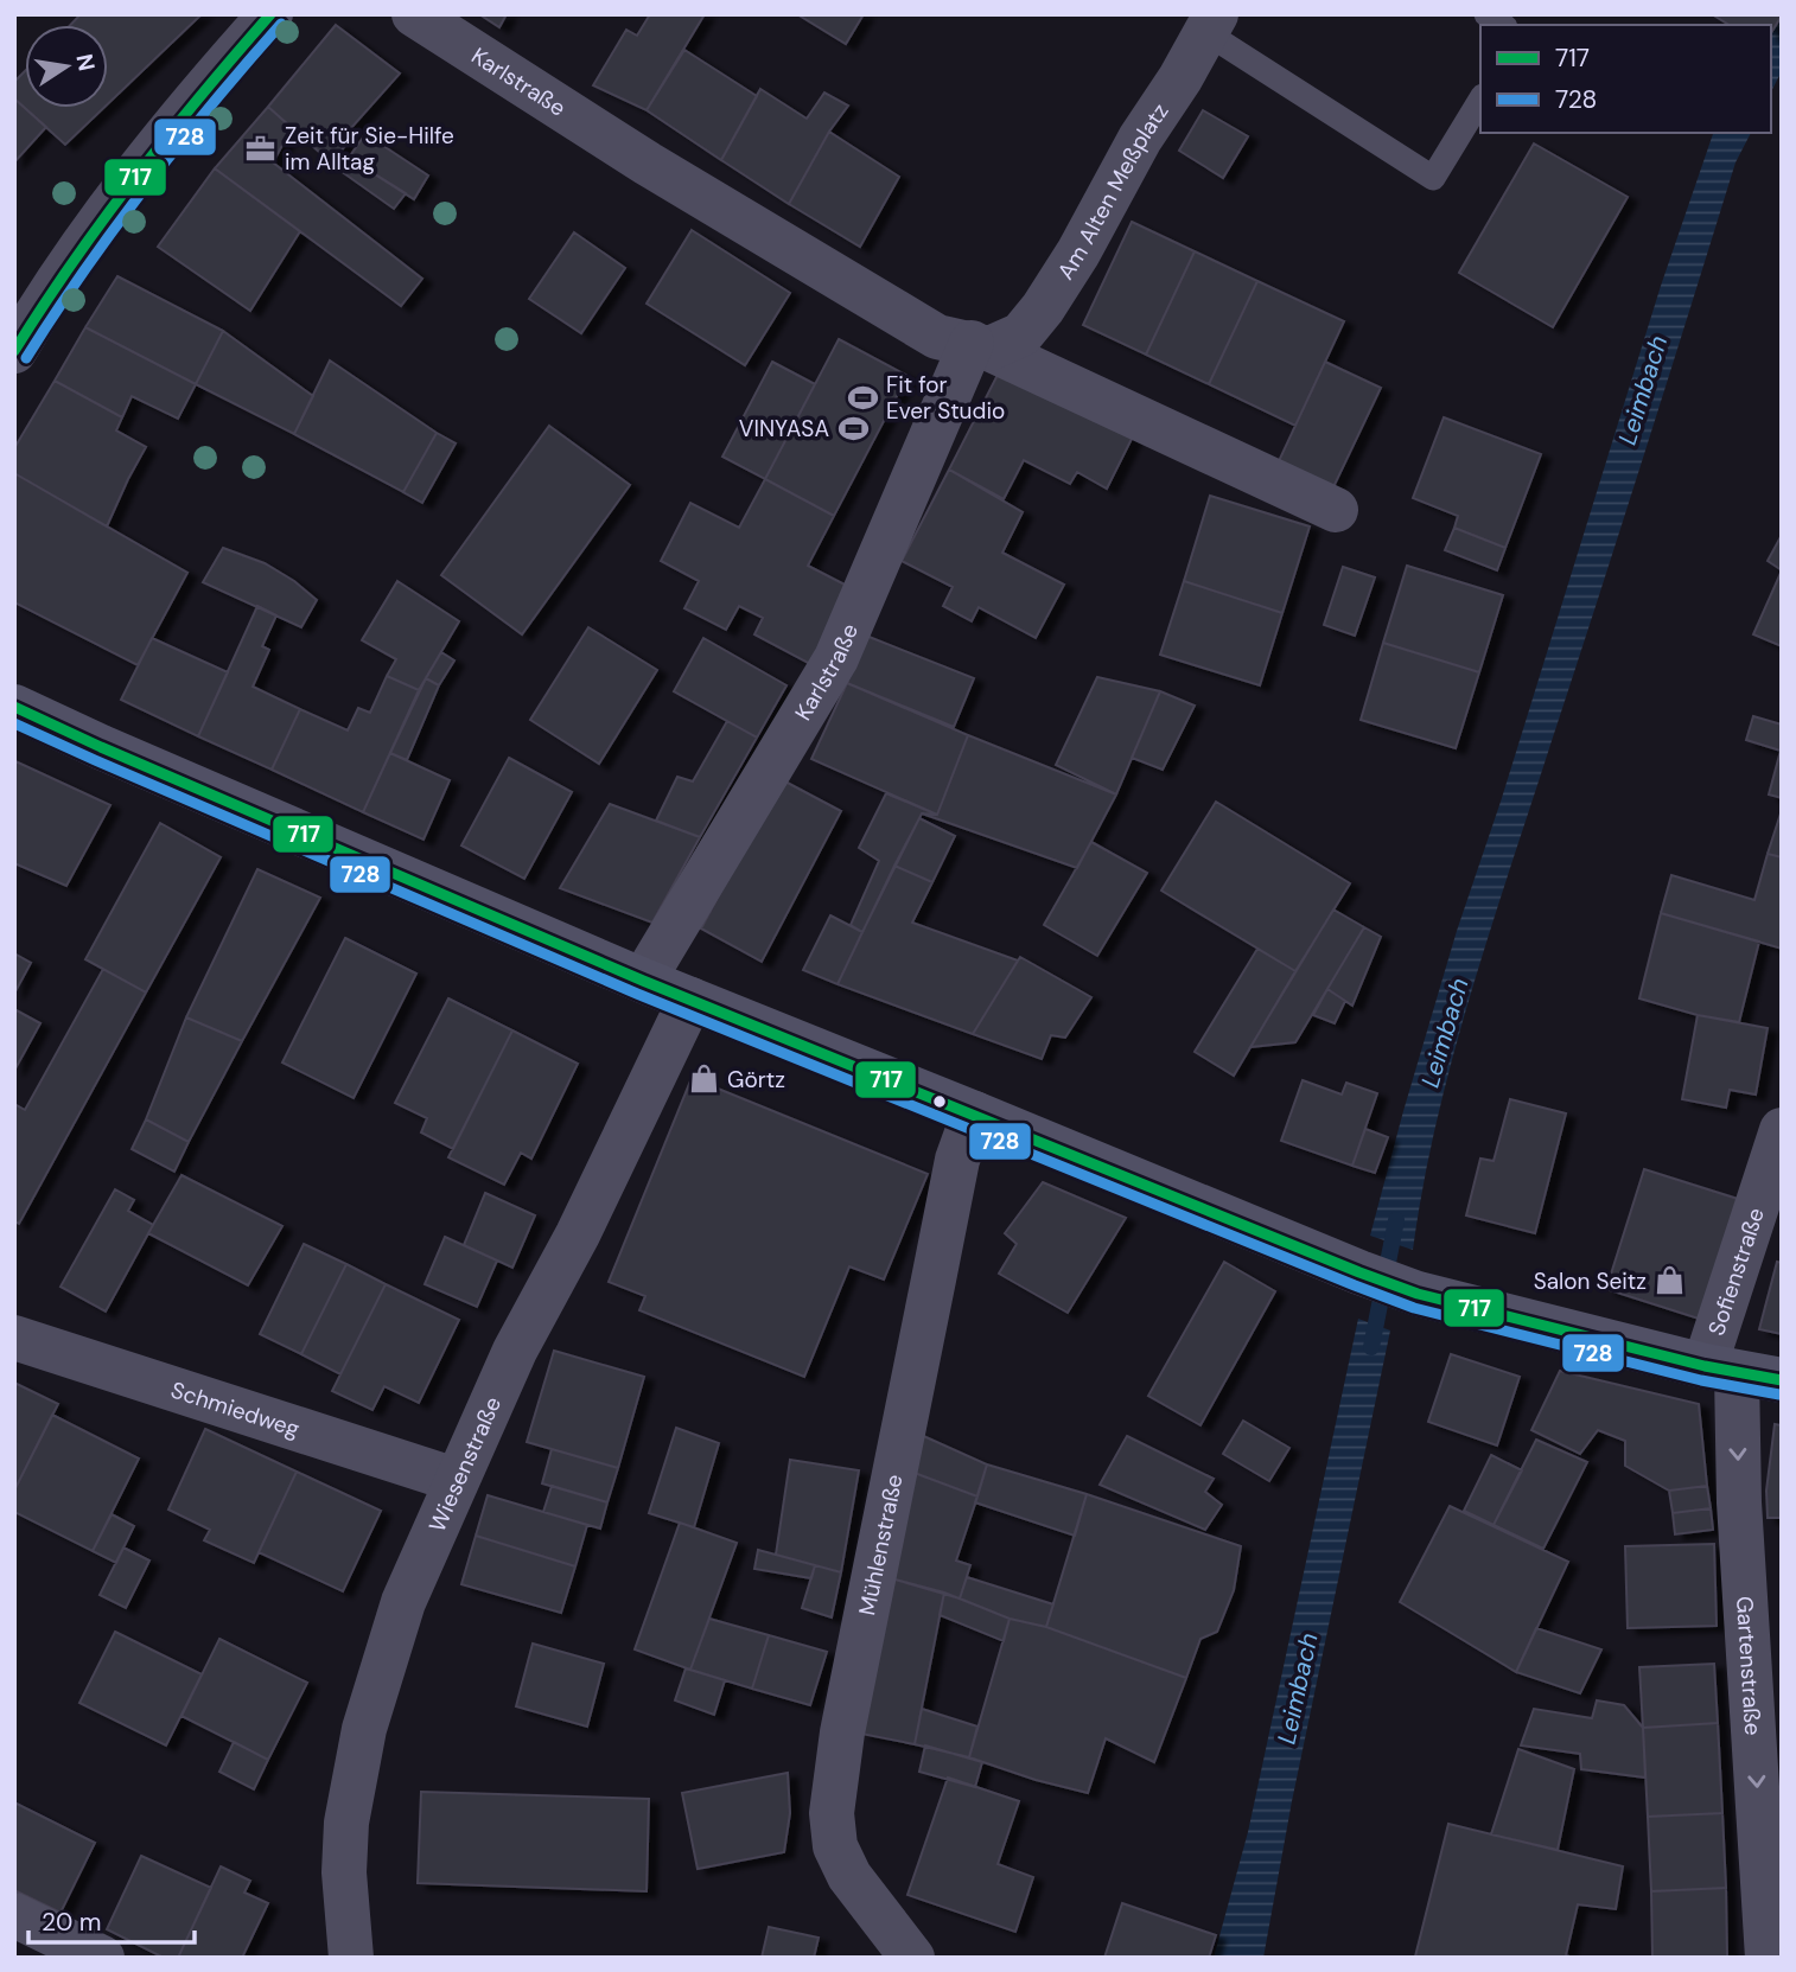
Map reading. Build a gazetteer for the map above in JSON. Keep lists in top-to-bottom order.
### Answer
{
  "streets": {
    "street": [
      "Karlstraße",
      "Am Alten Meßplatz",
      "Sofienstraße",
      "Schmiedweg",
      "Wiesenstraße",
      "Mühlenstraße",
      "Gartenstraße"
    ]
  },
  "crossings": [
    ["Karlstraße", "Am Alten Meßplatz"],
    ["Sofienstraße", "Gartenstraße"],
    ["Schmiedweg", "Wiesenstraße"]
  ],
  "one_way": ["Gartenstraße"],
  "water": ["Leimbach"],
  "places": {
    "office": ["Zeit für Sie-Hilfe im Alltag"],
    "sports": ["Fit for Ever Studio", "VINYASA"],
    "shop": ["Görtz", "Salon Seitz"]
  },
  "lines": ["transit line 717", "transit line 728"],
  "legend": ["717", "728"],
  "scale_bar": "20 m",
  "north": "right"
}
